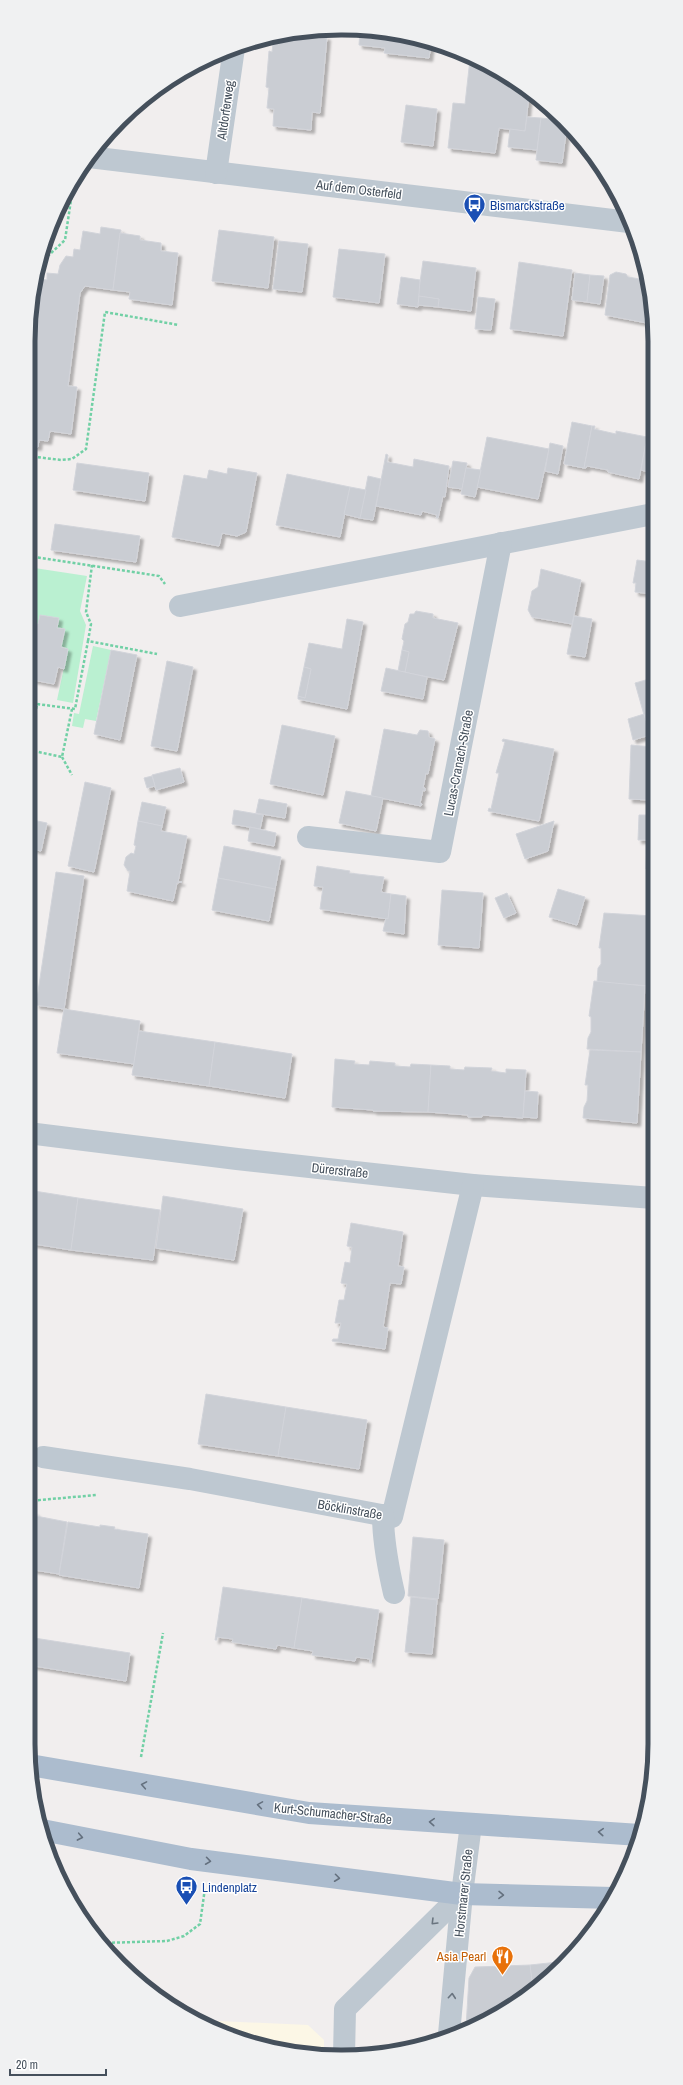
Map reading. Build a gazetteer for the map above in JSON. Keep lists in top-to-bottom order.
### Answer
{
  "streets": {
    "main road": ["Kurt-Schumacher-Straße"],
    "street": [
      "Altdorferweg",
      "Auf dem Osterfeld",
      "Lucas-Cranach-Straße",
      "Dürerstraße",
      "Böcklinstraße",
      "Horstmarer Straße"
    ]
  },
  "crossings": [
    ["Altdorferweg", "Auf dem Osterfeld"],
    ["Dürerstraße", "Böcklinstraße"],
    ["Kurt-Schumacher-Straße", "Horstmarer Straße"]
  ],
  "one_way": ["Horstmarer Straße"],
  "places": {
    "bus stop": ["Bismarckstraße", "Lindenplatz"],
    "restaurant": ["Asia Pearl"]
  },
  "scale_bar": "20 m"
}
